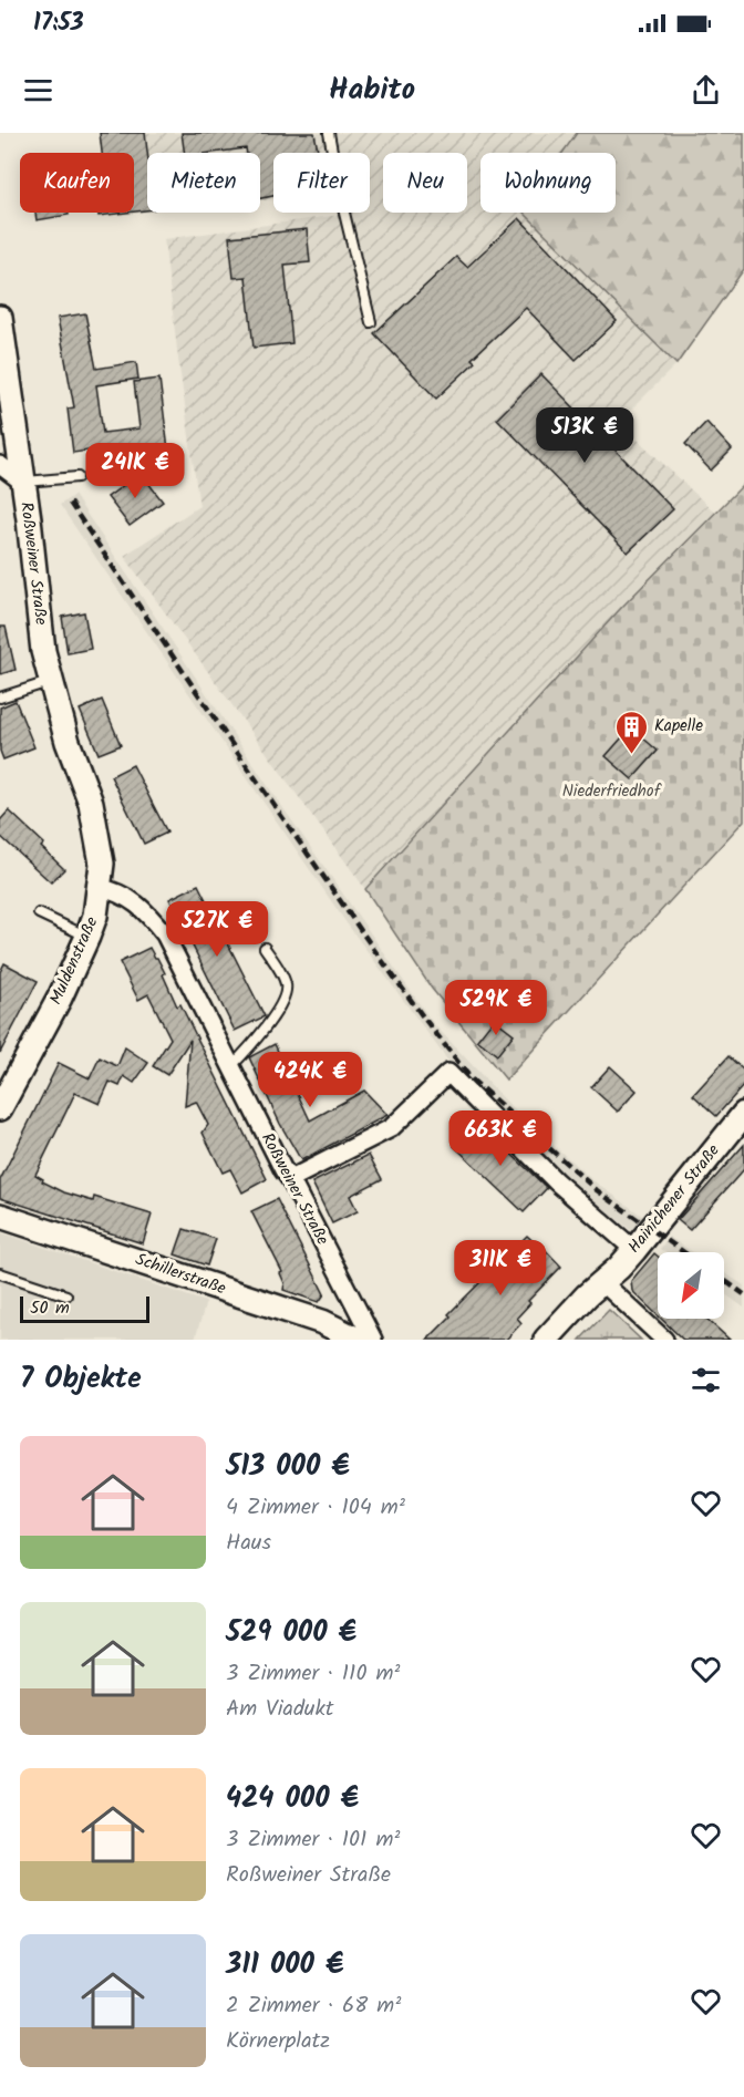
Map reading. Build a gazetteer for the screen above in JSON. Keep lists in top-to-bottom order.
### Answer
{
  "streets": {
    "main road": [
      "Roßweiner Straße",
      "Muldenstraße",
      "Hainichener Straße",
      "Schillerstraße"
    ]
  },
  "crossings": [
    ["Roßweiner Straße", "Muldenstraße"]
  ],
  "parks": ["Niederfriedhof"],
  "places": {
    "building": ["Kapelle"]
  },
  "scale_bar": "50 m",
  "north": "bottom left",
  "page": {
    "status": "17:53",
    "header": "Habito",
    "chip": [
      "Kaufen",
      "Mieten",
      "Filter",
      "Neu",
      "Wohnung"
    ],
    "price": [
      "513K €",
      "241K €",
      "527K €",
      "529K €",
      "424K €",
      "663K €",
      "311K €"
    ],
    "scale": "50 m",
    "heading": "7 Objekte",
    "list": [
      {
        "name": "513 000 €",
        "note": "4 Zimmer · 104 m² · Haus"
      },
      {
        "name": "529 000 €",
        "note": "3 Zimmer · 110 m² · Am Viadukt"
      },
      {
        "name": "424 000 €",
        "note": "3 Zimmer · 101 m² · Roßweiner Straße"
      },
      {
        "name": "311 000 €",
        "note": "2 Zimmer · 68 m² · Körnerplatz"
      }
    ]
  }
}
